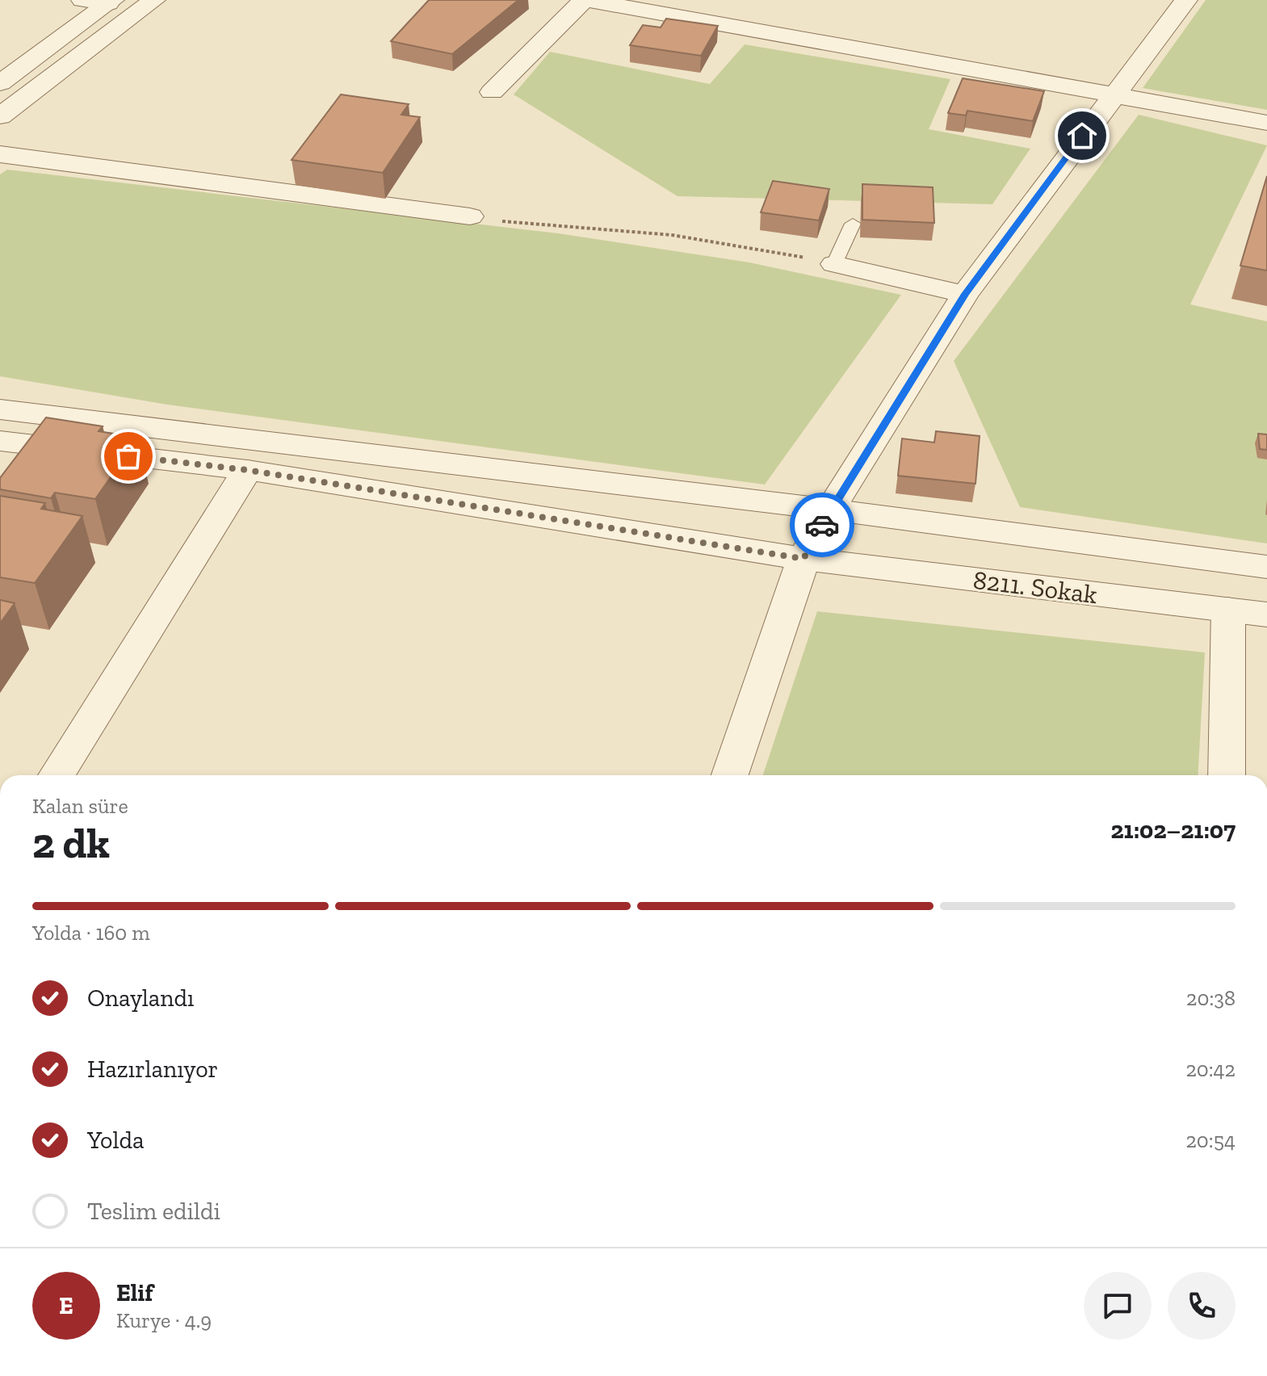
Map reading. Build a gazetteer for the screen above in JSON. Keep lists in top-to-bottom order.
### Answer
{
  "streets": {
    "street": ["8211. Sokak"]
  },
  "page": {
    "heading": ["2 dk", "Kalan süre", "21:02–21:07"],
    "panel": ["Elif", "Kurye · 4.9"],
    "bar": "Yolda · 160 m",
    "list": [
      ["Onaylandı", "20:38"],
      ["Hazırlanıyor", "20:42"],
      ["Yolda", "20:54"],
      "Teslim edildi"
    ],
    "round": "E"
  }
}
